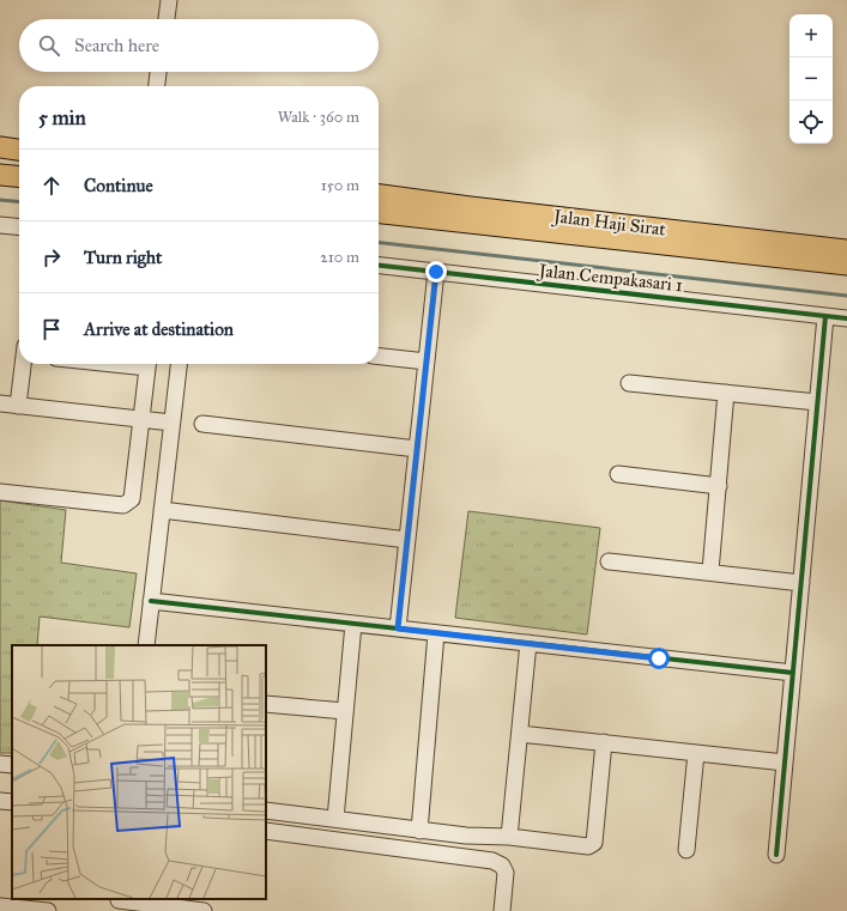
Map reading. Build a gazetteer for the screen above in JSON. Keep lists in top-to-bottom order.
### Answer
{
  "streets": {
    "main road": ["Jalan Haji Sirat"],
    "street": ["Jalan Cempakasari 1"]
  },
  "page": {
    "map_buttons": ["+", "−"],
    "search": "Search here",
    "heading": ["5 min", "Walk · 360 m"],
    "list": [
      ["Continue", "150 m"],
      ["Turn right", "210 m"],
      "Arrive at destination"
    ]
  }
}
